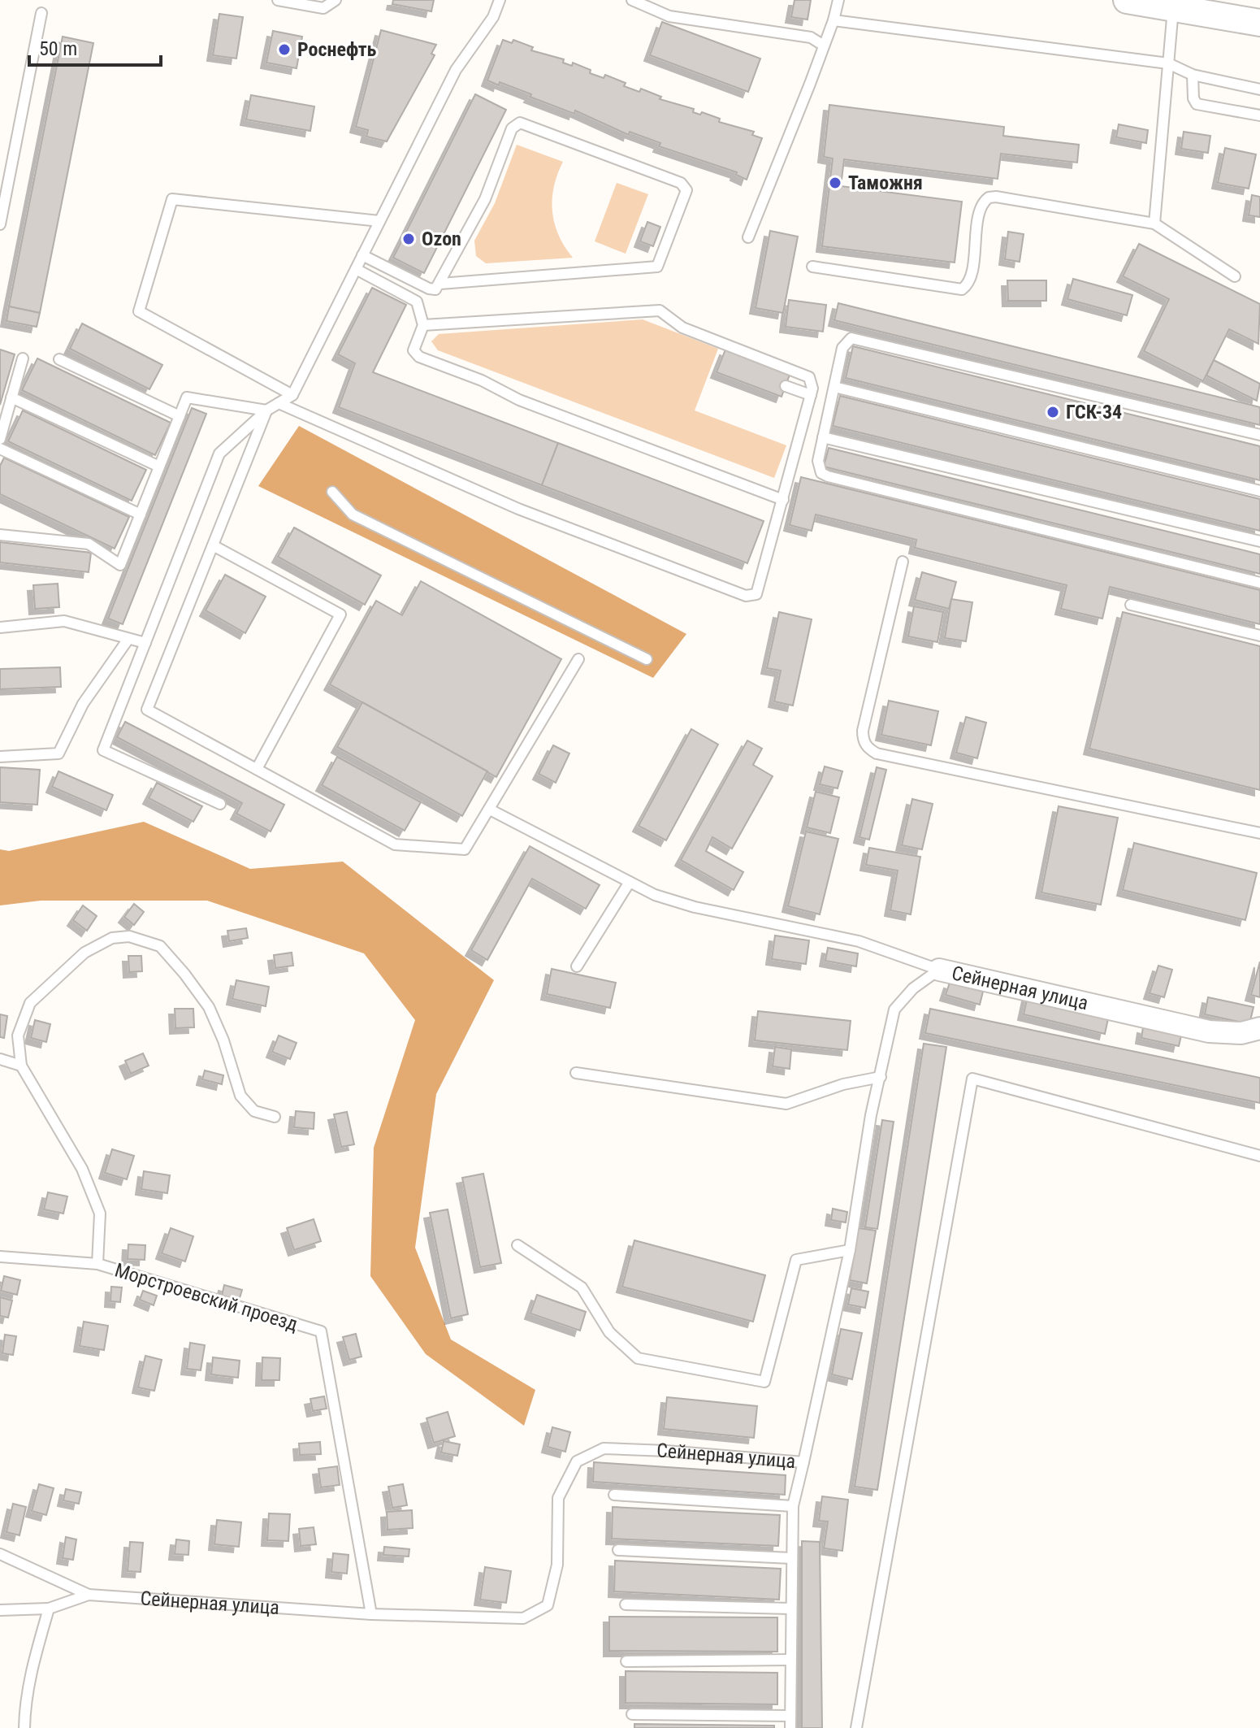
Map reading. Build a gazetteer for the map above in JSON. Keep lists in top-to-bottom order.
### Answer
{
  "streets": {
    "street": ["Сейнерная улица"],
    "lane": ["Морстроевский проезд"]
  },
  "crossings": [
    ["Сейнерная улица", "Морстроевский проезд"]
  ],
  "places": [
    "Роснефть",
    "Таможня",
    "Ozon",
    "ГСК-34"
  ],
  "scale_bar": "50 m"
}
